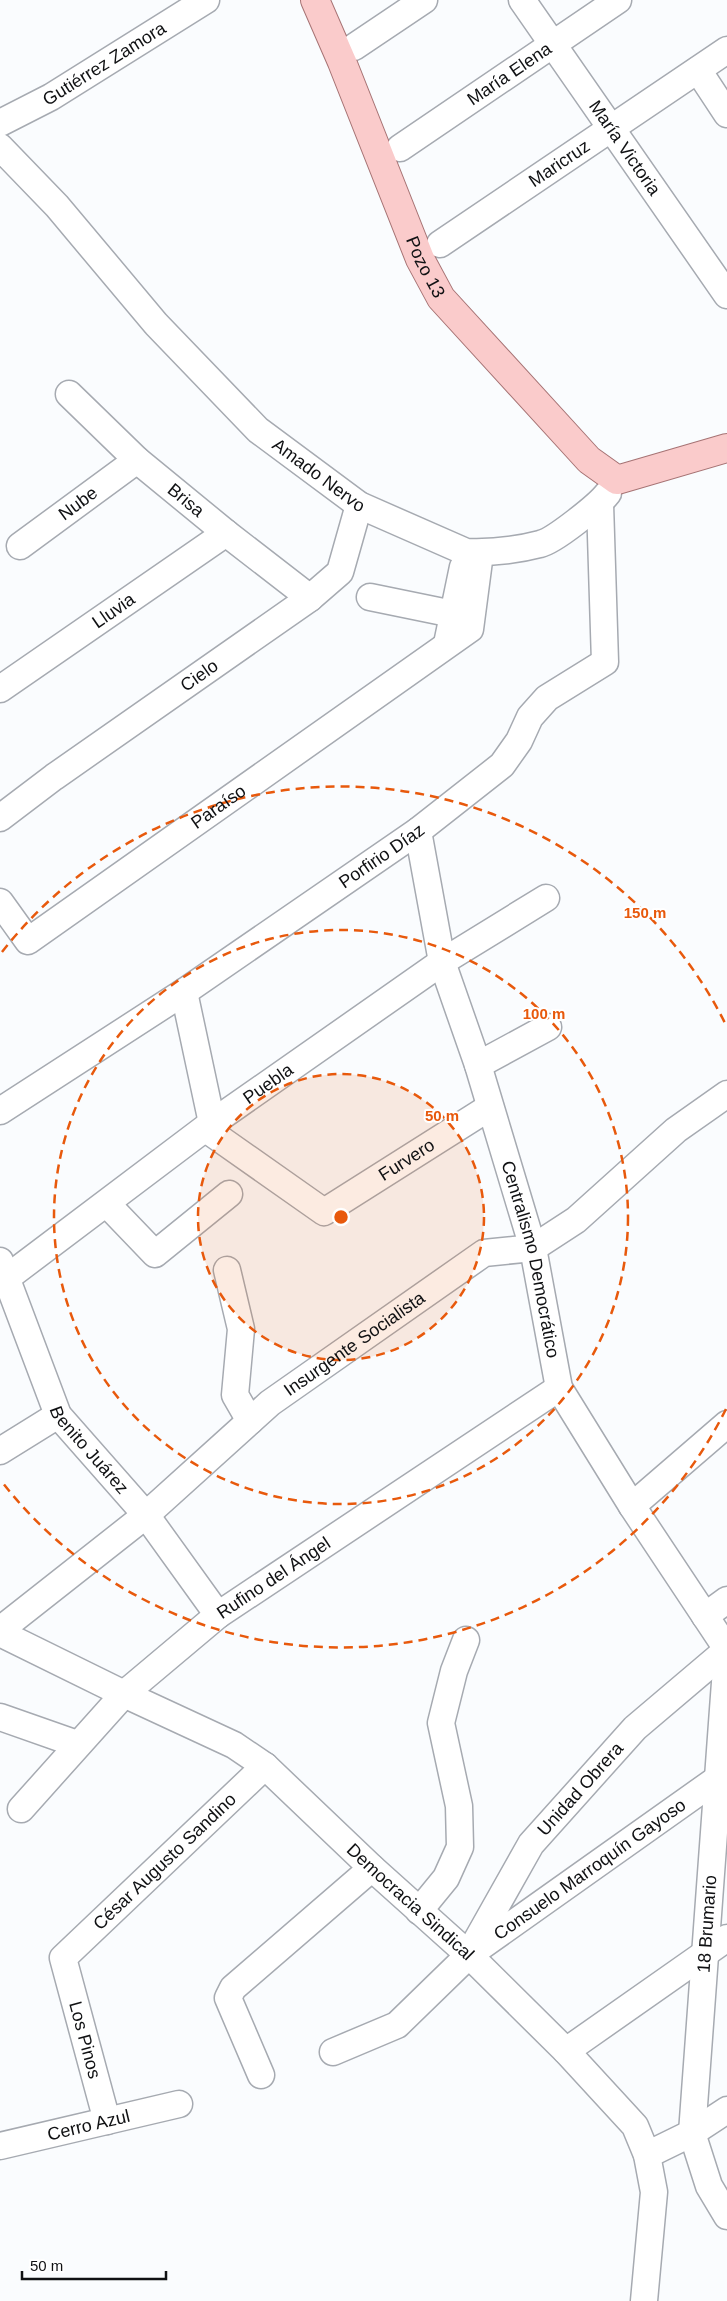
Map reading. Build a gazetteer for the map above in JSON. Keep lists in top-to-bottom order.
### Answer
{
  "streets": {
    "main road": ["Pozo 13"],
    "street": [
      "Gutiérrez Zamora",
      "María Elena",
      "María Victoria",
      "Maricruz",
      "Amado Nervo",
      "Brisa",
      "Nube",
      "Lluvia",
      "Cielo",
      "Paraíso",
      "Porfirio Díaz",
      "Puebla",
      "Furvero",
      "Centralismo Democrático",
      "Insurgente Socialista",
      "Benito Juárez",
      "Rufino del Ángel",
      "Unidad Obrera",
      "César Augusto Sandino",
      "Consuelo Marroquín Gayoso",
      "Democracia Sindical",
      "18 Brumario",
      "Los Pinos",
      "Cerro Azul"
    ]
  },
  "crossings": [
    ["María Elena", "María Victoria"],
    ["María Victoria", "Maricruz"],
    ["Amado Nervo", "Cielo"],
    ["Amado Nervo", "Paraíso"],
    ["Brisa", "Nube"],
    ["Brisa", "Lluvia"],
    ["Brisa", "Cielo"],
    ["Porfirio Díaz", "Centralismo Democrático"],
    ["Puebla", "Furvero"],
    ["Puebla", "Centralismo Democrático"],
    ["Puebla", "Benito Juárez"],
    ["Furvero", "Centralismo Democrático"],
    ["Centralismo Democrático", "Insurgente Socialista"],
    ["Centralismo Democrático", "Rufino del Ángel"],
    ["Centralismo Democrático", "Unidad Obrera"],
    ["Insurgente Socialista", "Benito Juárez"],
    ["Insurgente Socialista", "Democracia Sindical"],
    ["Benito Juárez", "Rufino del Ángel"],
    ["Rufino del Ángel", "Democracia Sindical"],
    ["Unidad Obrera", "Consuelo Marroquín Gayoso"],
    ["Unidad Obrera", "Democracia Sindical"],
    ["César Augusto Sandino", "Democracia Sindical"],
    ["César Augusto Sandino", "Los Pinos"],
    ["Consuelo Marroquín Gayoso", "Democracia Sindical"],
    ["Consuelo Marroquín Gayoso", "18 Brumario"],
    ["Los Pinos", "Cerro Azul"]
  ],
  "scale_bar": "50 m",
  "rings": ["150 m", "100 m", "50 m"]
}
